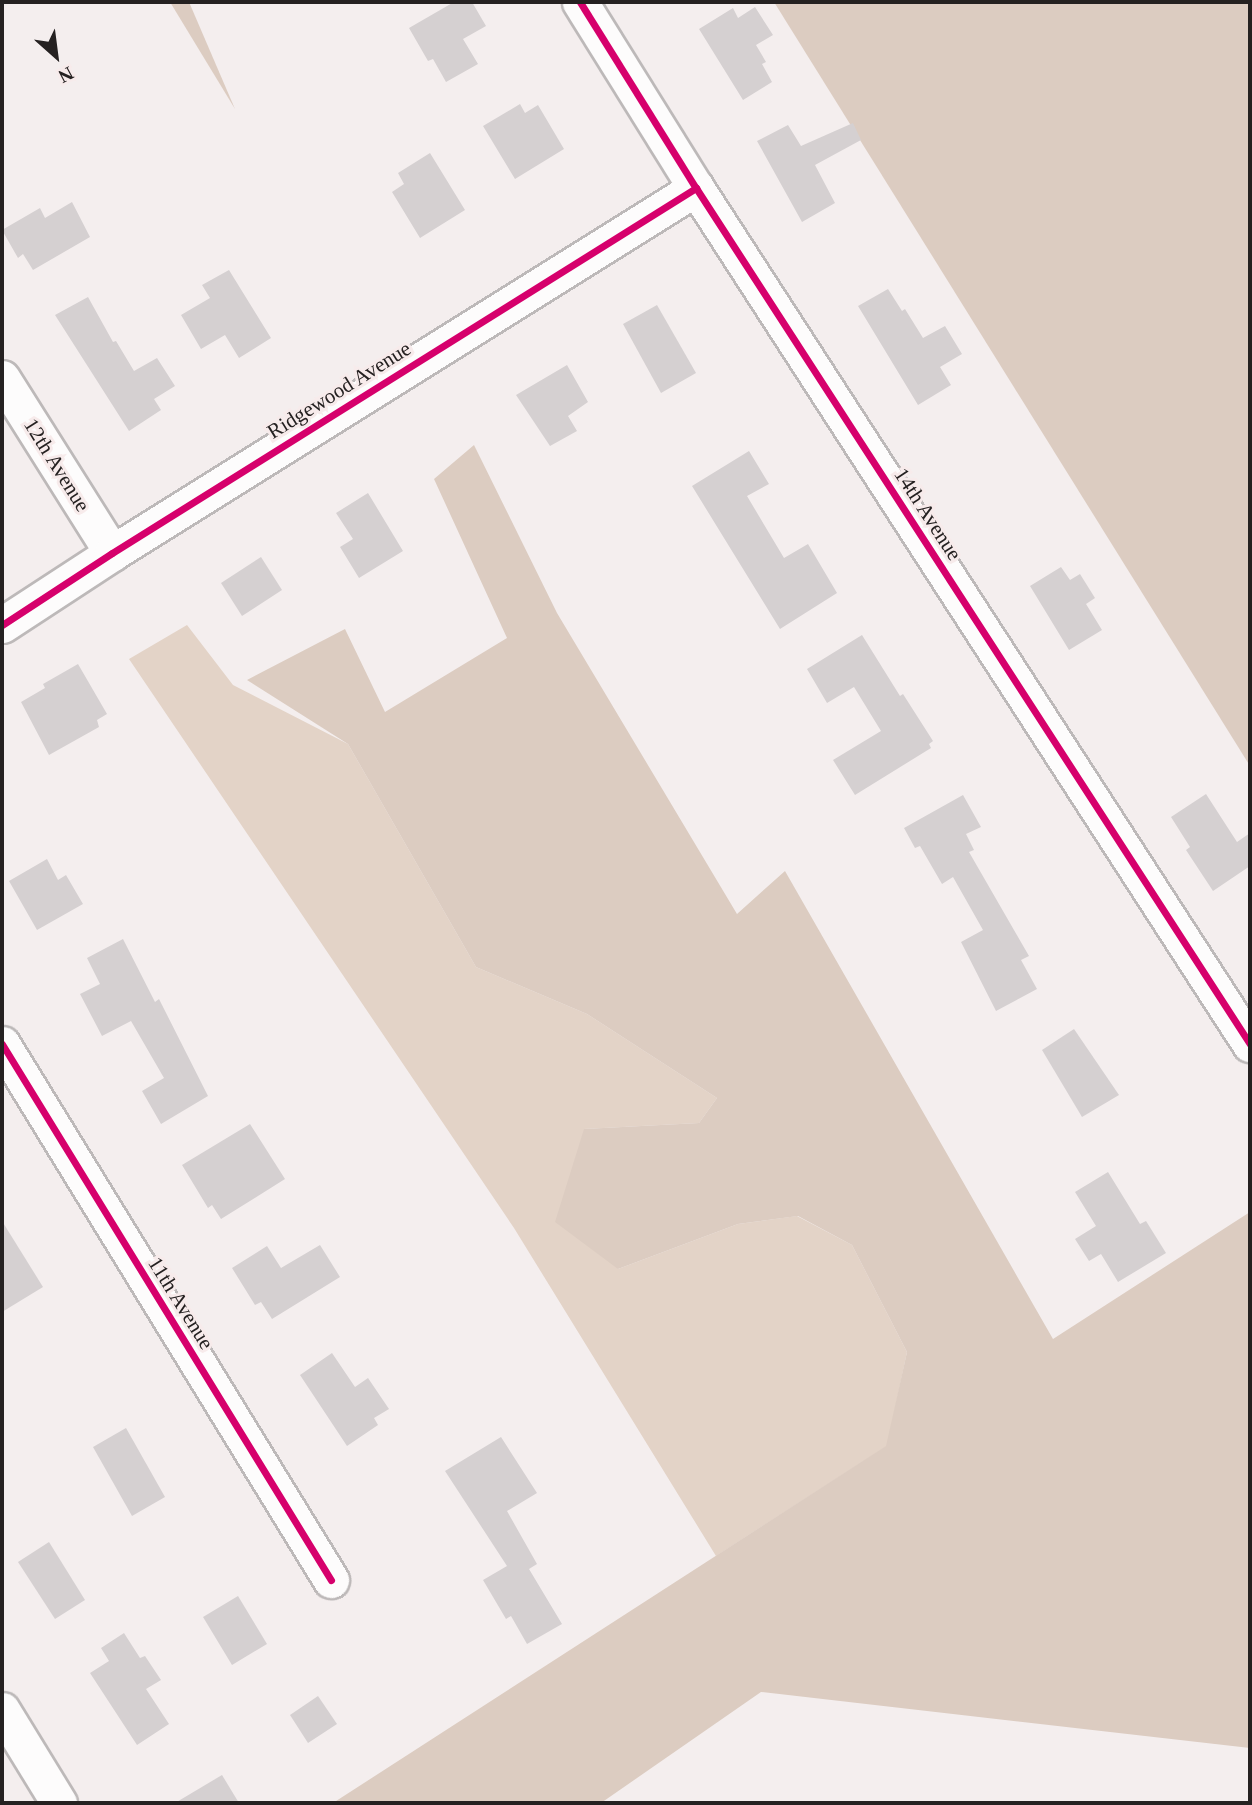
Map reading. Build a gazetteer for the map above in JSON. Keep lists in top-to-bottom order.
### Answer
{
  "streets": {
    "street": [
      "Ridgewood Avenue",
      "12th Avenue",
      "14th Avenue",
      "11th Avenue"
    ]
  },
  "crossings": [
    ["Ridgewood Avenue", "12th Avenue"],
    ["Ridgewood Avenue", "14th Avenue"]
  ],
  "north": "bottom right"
}
